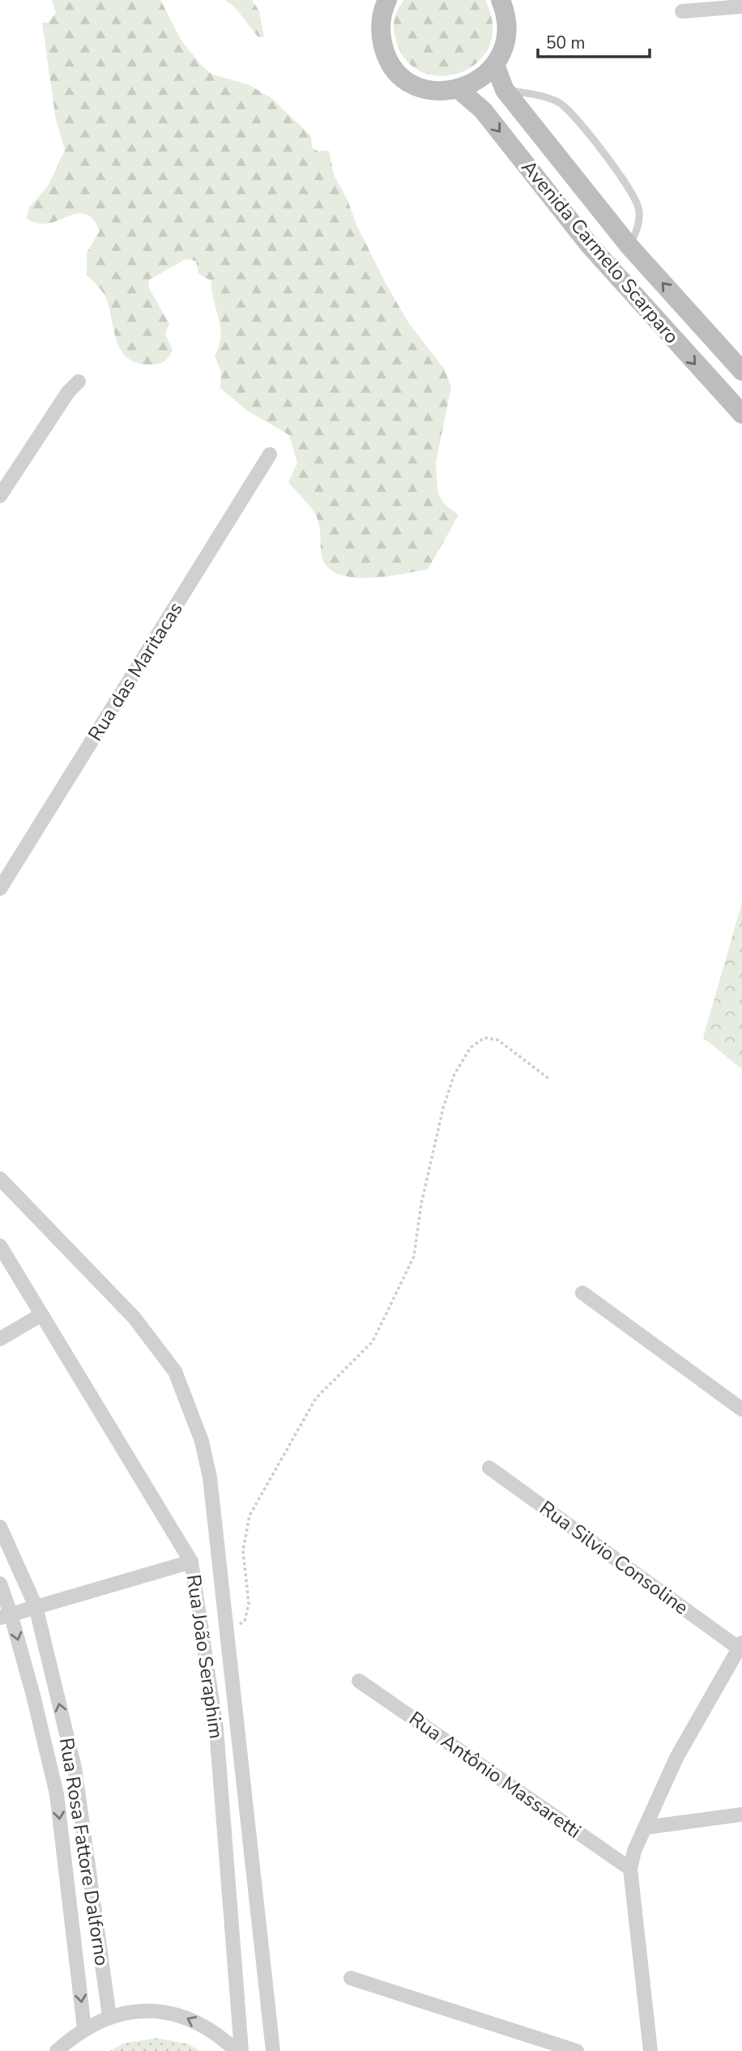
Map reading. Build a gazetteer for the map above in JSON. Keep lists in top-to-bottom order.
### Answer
{
  "streets": {
    "main road": ["Avenida Carmelo Scarparo"],
    "street": [
      "Rua das Maritacas",
      "Rua Silvio Consoline",
      "Rua João Seraphim",
      "Rua Antônio Massaretti",
      "Rua Rosa Fattore Dalforno"
    ]
  },
  "scale_bar": "50 m"
}
